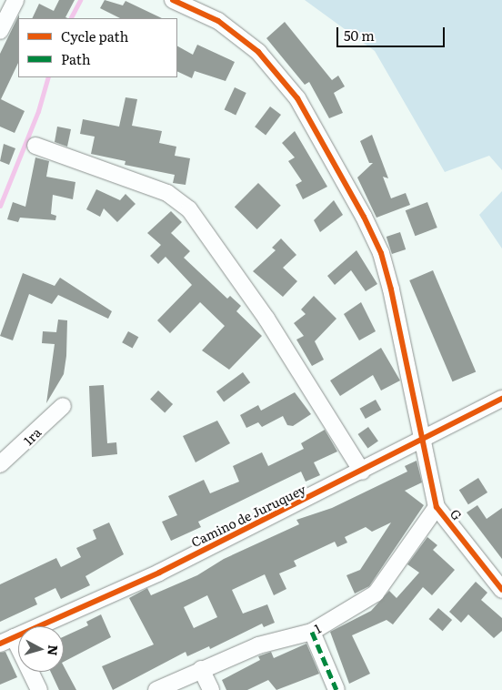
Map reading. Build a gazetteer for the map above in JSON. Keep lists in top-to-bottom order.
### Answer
{
  "streets": {
    "street": [
      "1ra",
      "G",
      "Camino de Juruquey",
      "1"
    ]
  },
  "crossings": [
    ["G", "Camino de Juruquey"],
    ["G", "1"]
  ],
  "legend": ["Cycle path", "Path"],
  "scale_bar": "50 m",
  "north": "right"
}
